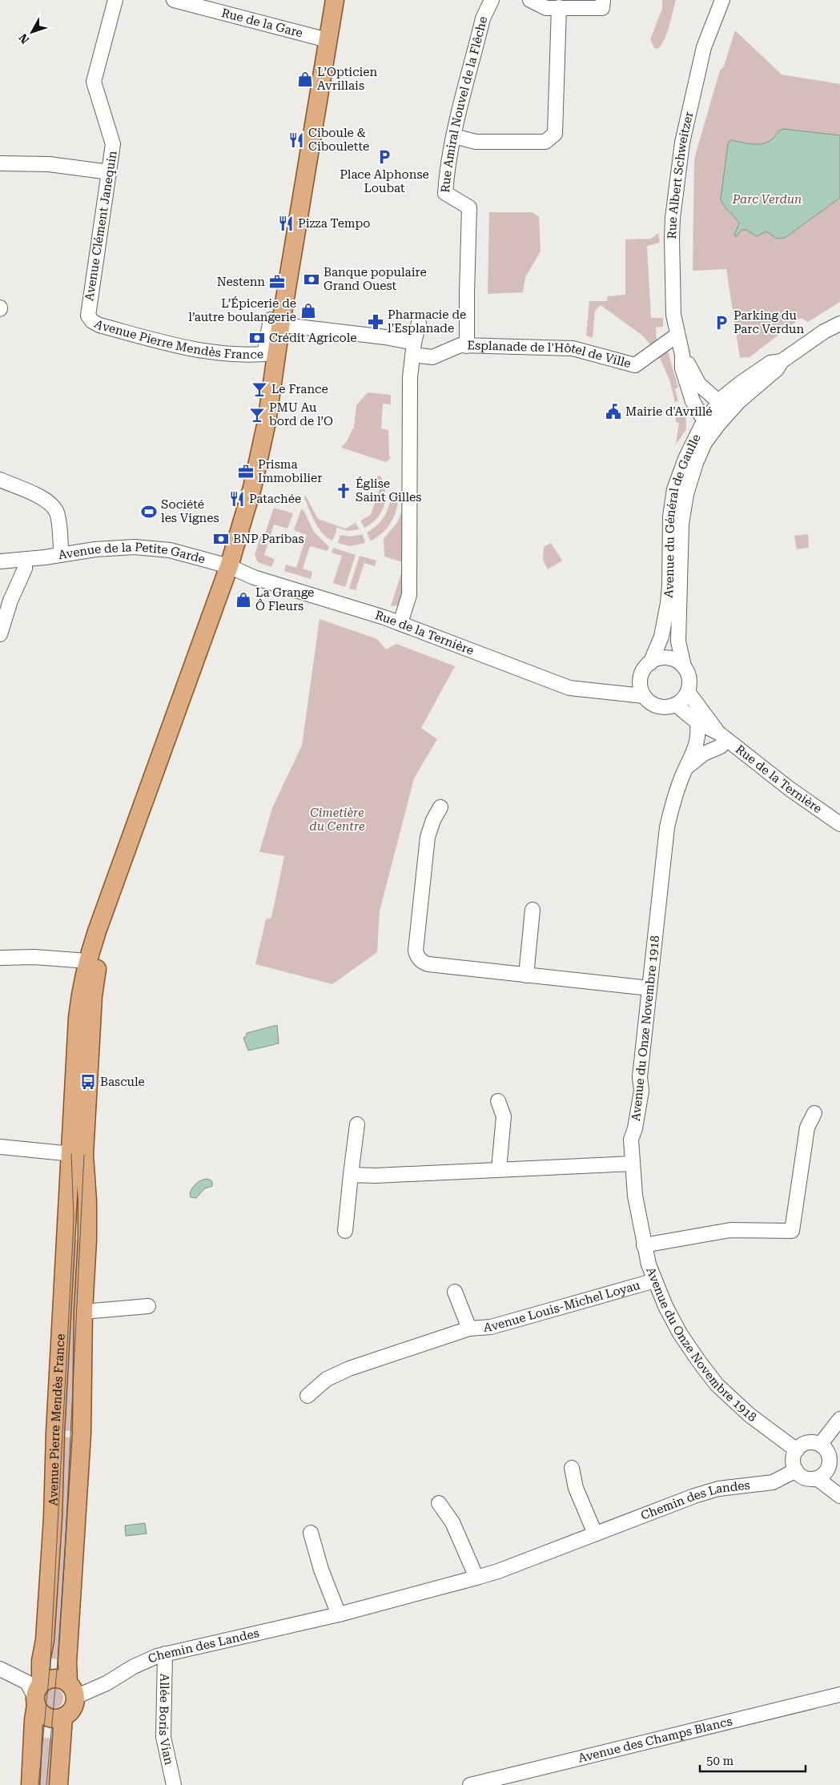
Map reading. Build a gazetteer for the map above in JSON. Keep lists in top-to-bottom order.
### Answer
{
  "streets": {
    "main road": ["Avenue Pierre Mendès France"],
    "street": [
      "Rue de la Gare",
      "Rue Amiral Nouvel de la Flêche",
      "Rue Albert Schweitzer",
      "Avenue Clément Janequin",
      "Esplanade de l'Hôtel de Ville",
      "Avenue du Général de Gaulle",
      "Avenue de la Petite Garde",
      "Rue de la Ternière",
      "Avenue du Onze Novembre 1918",
      "Avenue Louis-Michel Loyau",
      "Chemin des Landes",
      "Allée Boris Vian",
      "Avenue des Champs Blancs"
    ]
  },
  "crossings": [
    ["Rue Amiral Nouvel de la Flêche", "Esplanade de l'Hôtel de Ville"],
    ["Rue Albert Schweitzer", "Esplanade de l'Hôtel de Ville"],
    ["Rue Albert Schweitzer", "Avenue du Général de Gaulle"],
    ["Avenue Clément Janequin", "Avenue Pierre Mendès France"],
    ["Avenue Pierre Mendès France", "Chemin des Landes"],
    ["Avenue du Général de Gaulle", "Rue de la Ternière"],
    ["Avenue de la Petite Garde", "Rue de la Ternière"],
    ["Rue de la Ternière", "Avenue du Onze Novembre 1918"],
    ["Avenue du Onze Novembre 1918", "Avenue Louis-Michel Loyau"],
    ["Avenue du Onze Novembre 1918", "Chemin des Landes"],
    ["Chemin des Landes", "Allée Boris Vian"]
  ],
  "parks": ["Parc Verdun", "Cimetière du Centre"],
  "places": {
    "shop": ["L’Opticien Avrillais", "L’Épicerie de l’autre boulangerie", "La Grange Ô Fleurs"],
    "restaurant": ["Ciboule & Ciboulette", "Pizza Tempo", "Patachée"],
    "parking": ["Place Alphonse Loubat", "Parking du Parc Verdun"],
    "bank": ["Banque populaire Grand Ouest", "Crédit Agricole", "BNP Paribas"],
    "office": ["Nestenn", "Prisma Immobilier"],
    "pharmacy": ["Pharmacie de l'Esplanade"],
    "bar": ["Le France", "PMU Au bord de l’O"],
    "public building": ["Mairie d'Avrillé"],
    "church": ["Église Saint Gilles"],
    "sports": ["Société les Vignes"],
    "bus stop": ["Bascule"]
  },
  "scale_bar": "50 m",
  "north": "bottom left"
}
